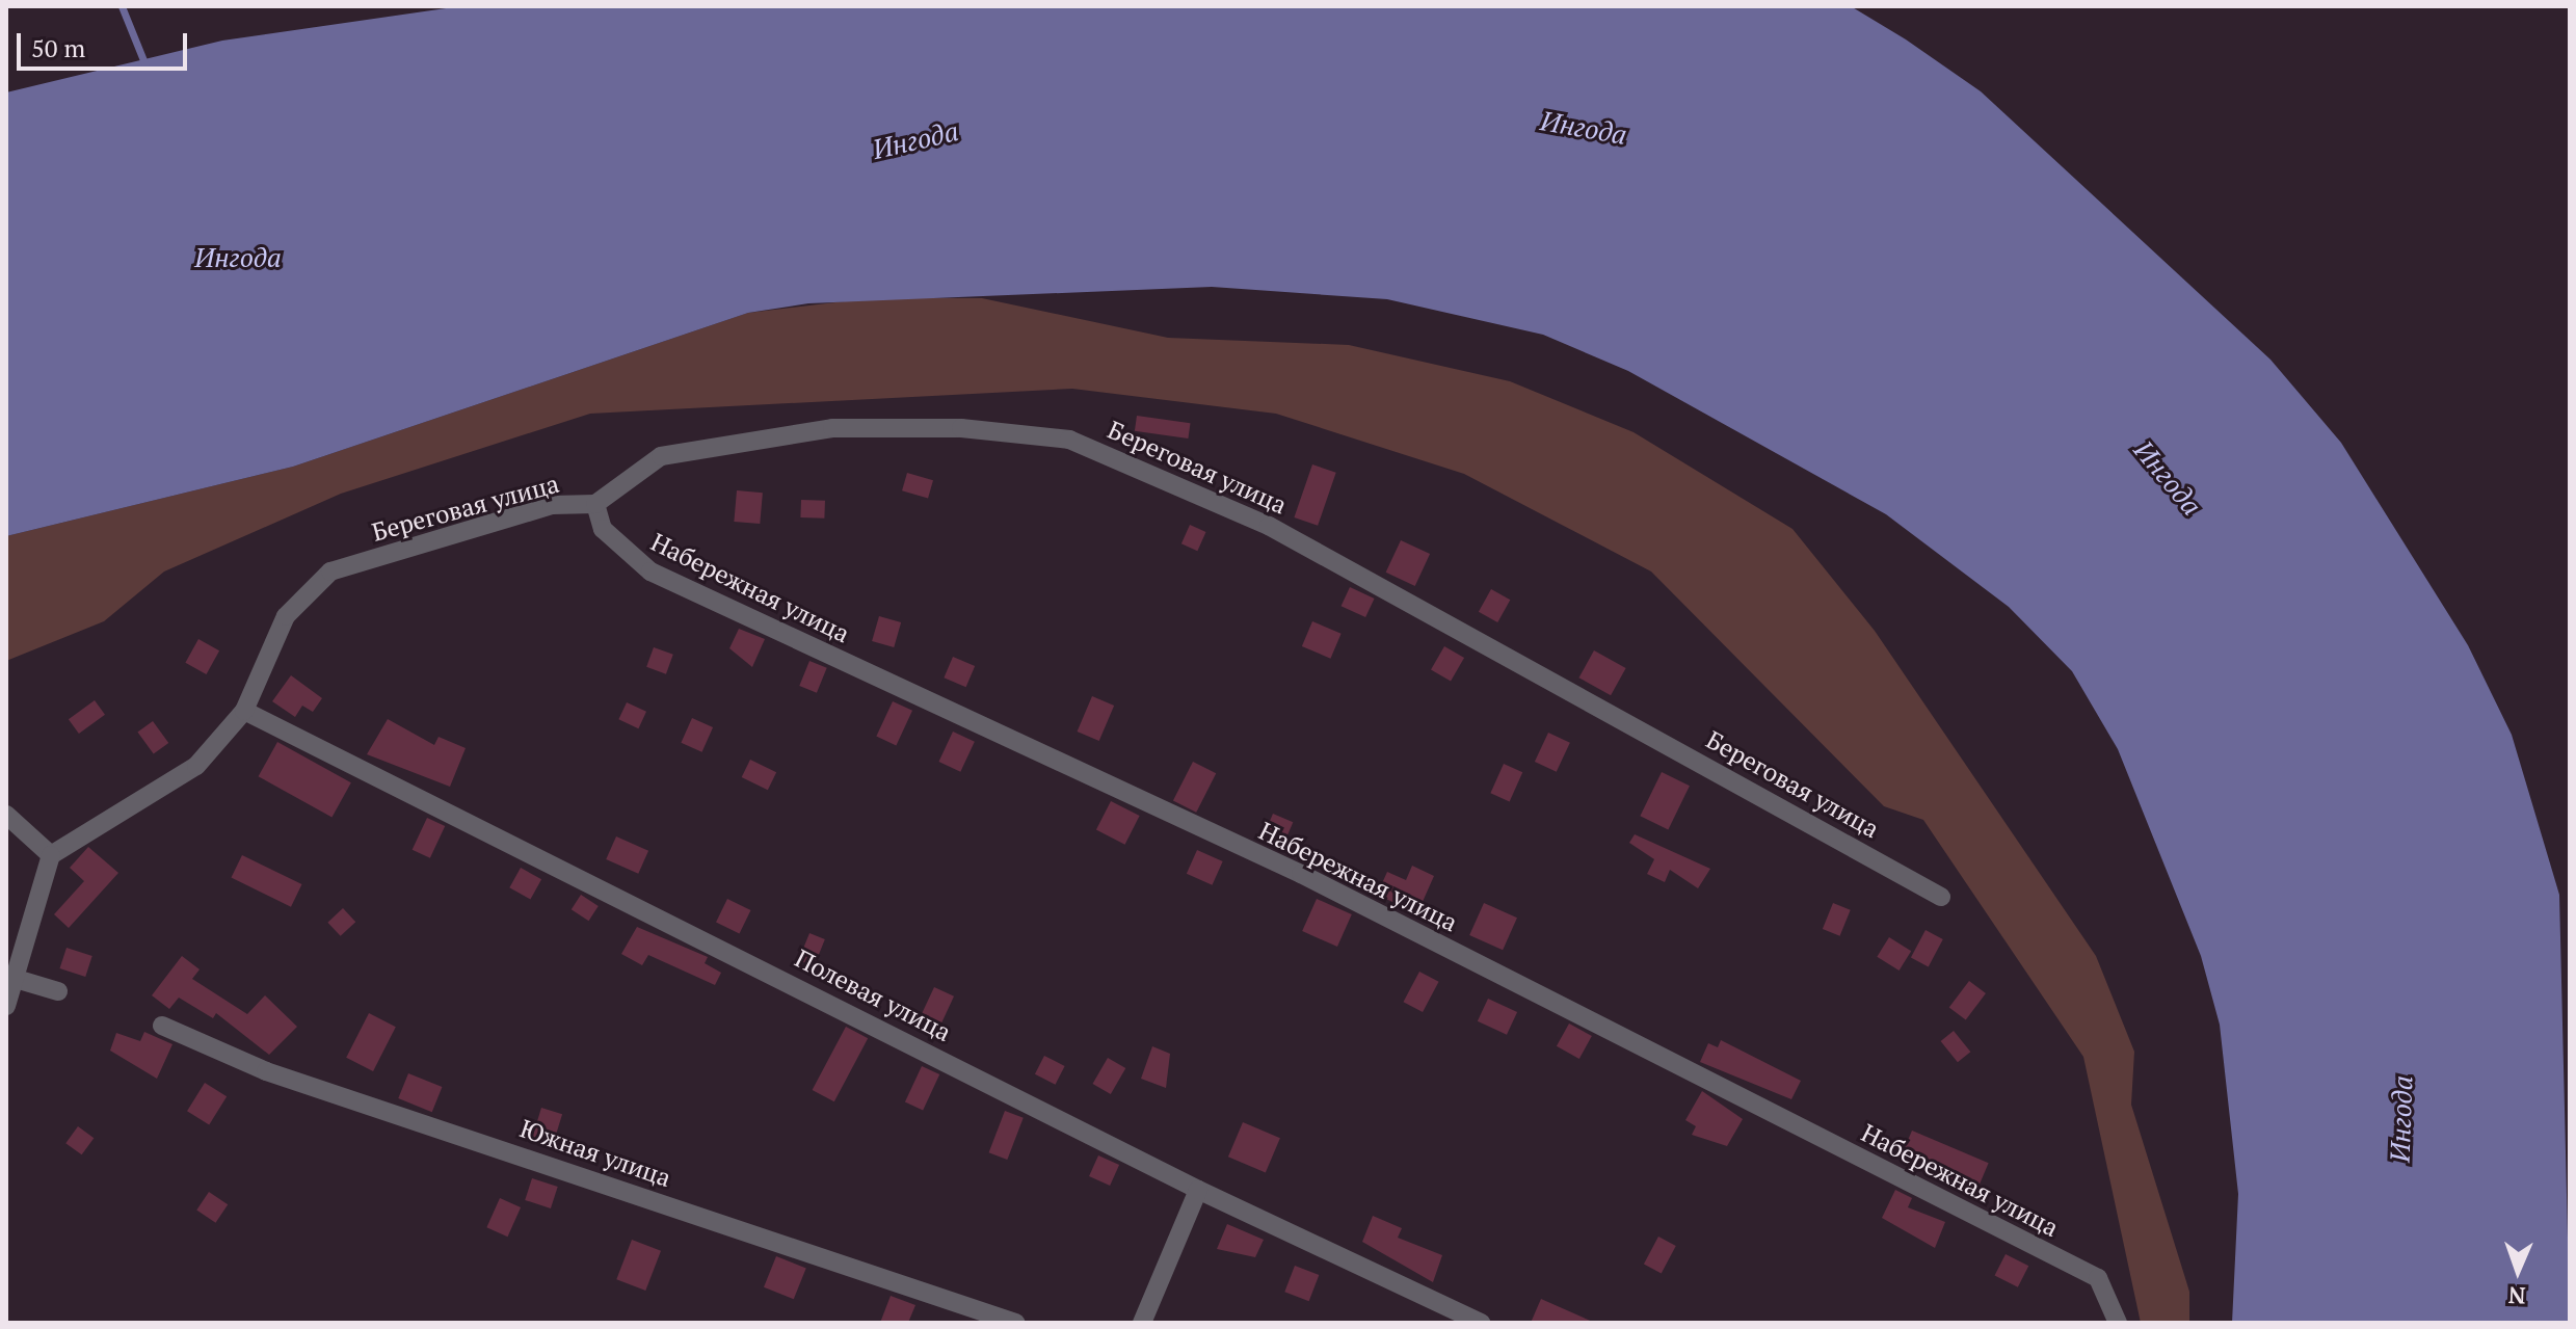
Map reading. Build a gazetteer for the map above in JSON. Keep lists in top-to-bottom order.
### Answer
{
  "streets": {
    "street": [
      "Береговая улица",
      "Набережная улица",
      "Полевая улица",
      "Южная улица"
    ]
  },
  "crossings": [
    ["Береговая улица", "Набережная улица"],
    ["Береговая улица", "Полевая улица"]
  ],
  "water": ["Ингода"],
  "scale_bar": "50 m",
  "north": "bottom"
}
